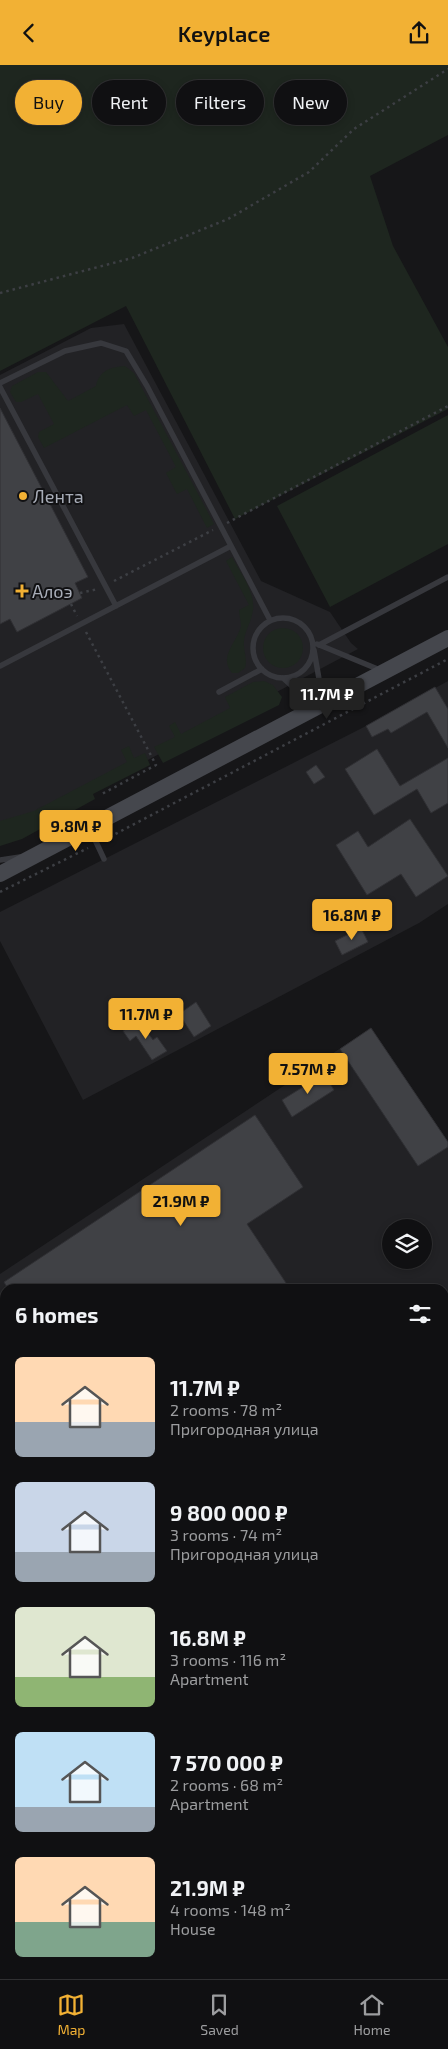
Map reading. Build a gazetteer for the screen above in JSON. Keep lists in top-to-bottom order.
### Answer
{
  "places": {
    "other": ["Лента"],
    "health": ["Алоэ"]
  },
  "page": {
    "header": "Keyplace",
    "chip": [
      "Buy",
      "Rent",
      "Filters",
      "New"
    ],
    "price": [
      "11.7M ₽",
      "9.8M ₽",
      "16.8M ₽",
      "11.7M ₽",
      "7.57M ₽",
      "21.9M ₽"
    ],
    "heading": "6 homes",
    "list": [
      {
        "name": "11.7M ₽",
        "note": "2 rooms · 78 m² · Пригородная улица"
      },
      {
        "name": "9 800 000 ₽",
        "note": "3 rooms · 74 m² · Пригородная улица"
      },
      {
        "name": "16.8M ₽",
        "note": "3 rooms · 116 m² · Apartment"
      },
      {
        "name": "7 570 000 ₽",
        "note": "2 rooms · 68 m² · Apartment"
      },
      {
        "name": "21.9M ₽",
        "note": "4 rooms · 148 m² · House"
      }
    ],
    "tabs": ["Map", "Saved", "Home"]
  }
}
